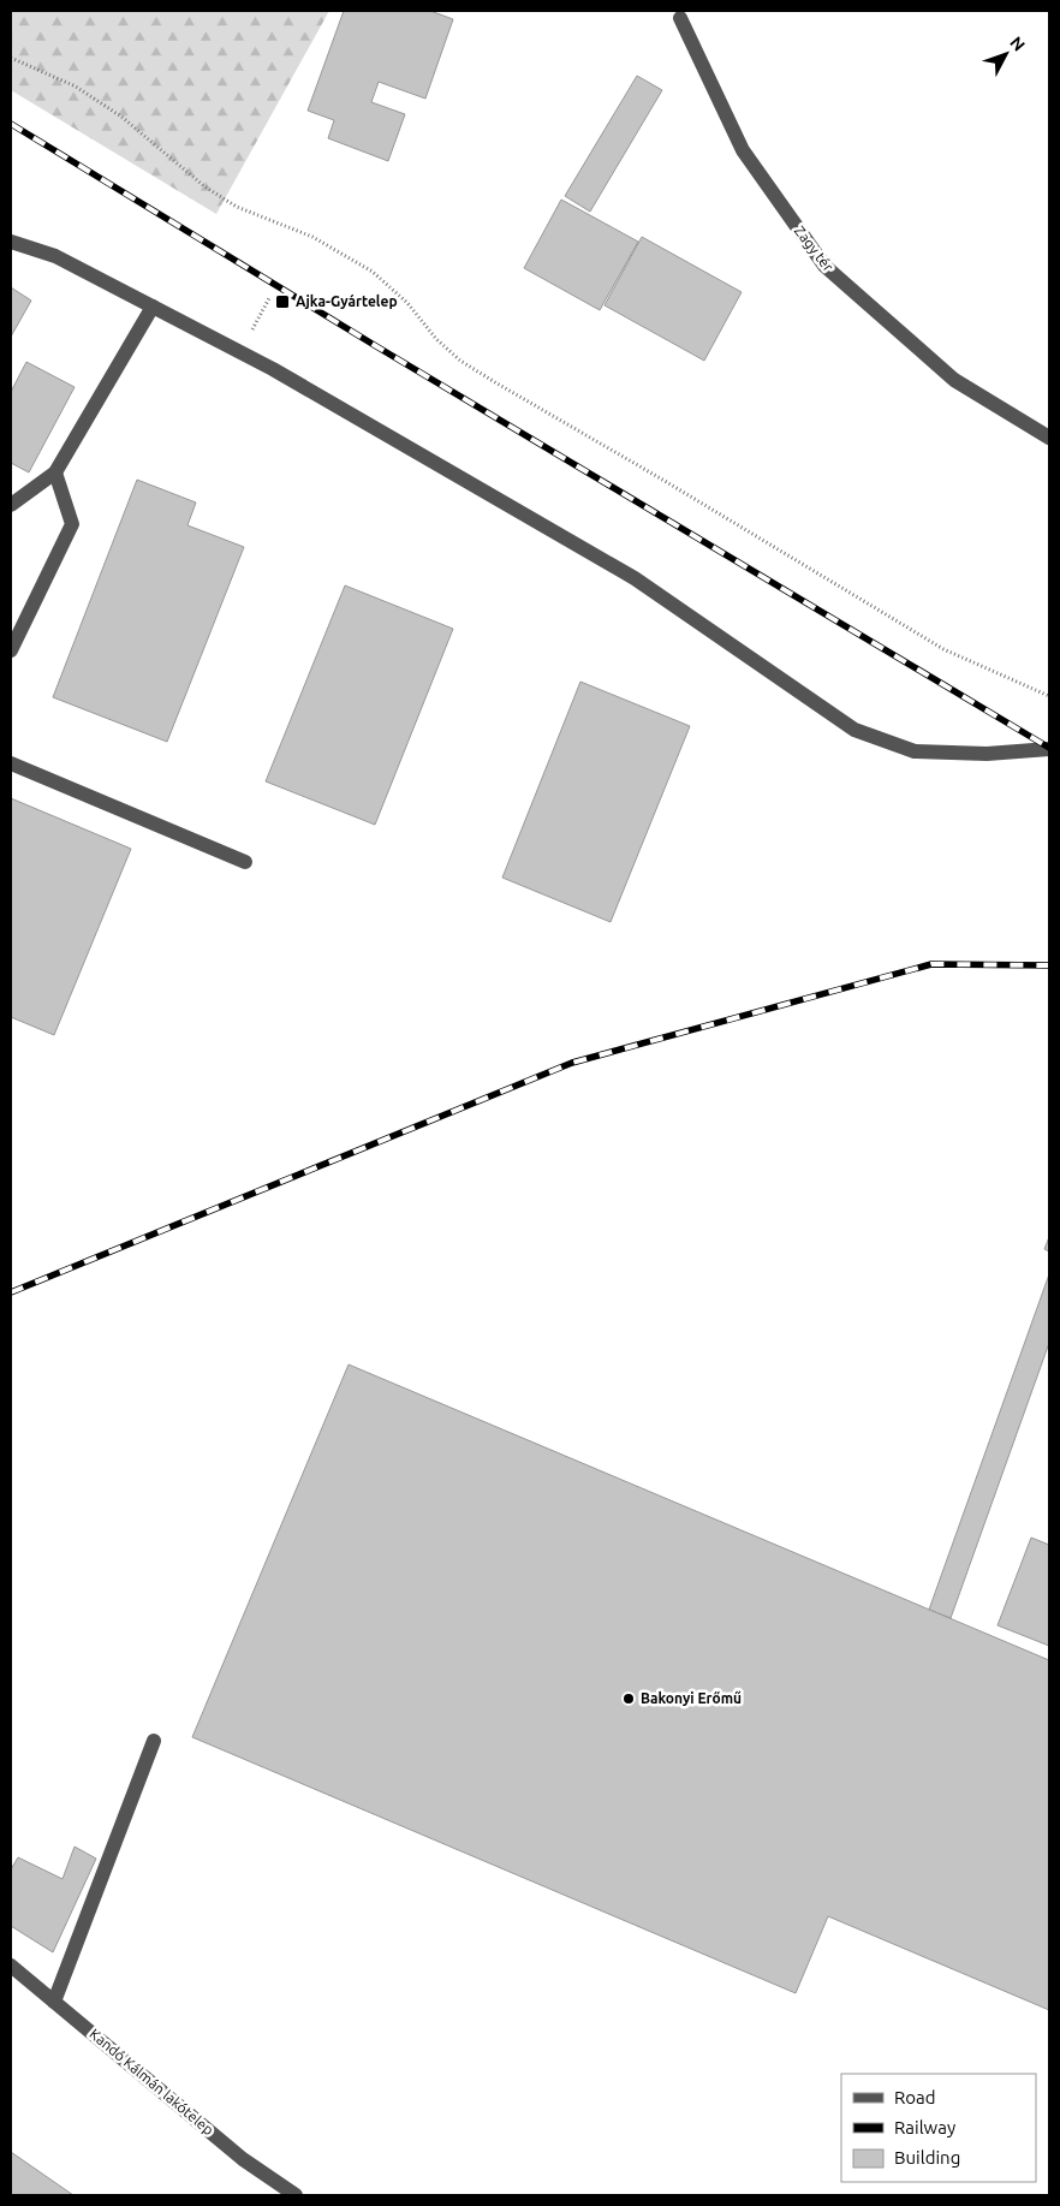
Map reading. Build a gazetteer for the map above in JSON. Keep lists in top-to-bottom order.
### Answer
{
  "streets": {
    "street": ["Zagy tér", "Kandó Kálmán lakótelep"]
  },
  "places": {
    "transit": ["Ajka-Gyártelep"],
    "other": ["Bakonyi Erőmű"]
  },
  "legend": ["Road", "Railway", "Building"],
  "north": "top right"
}
